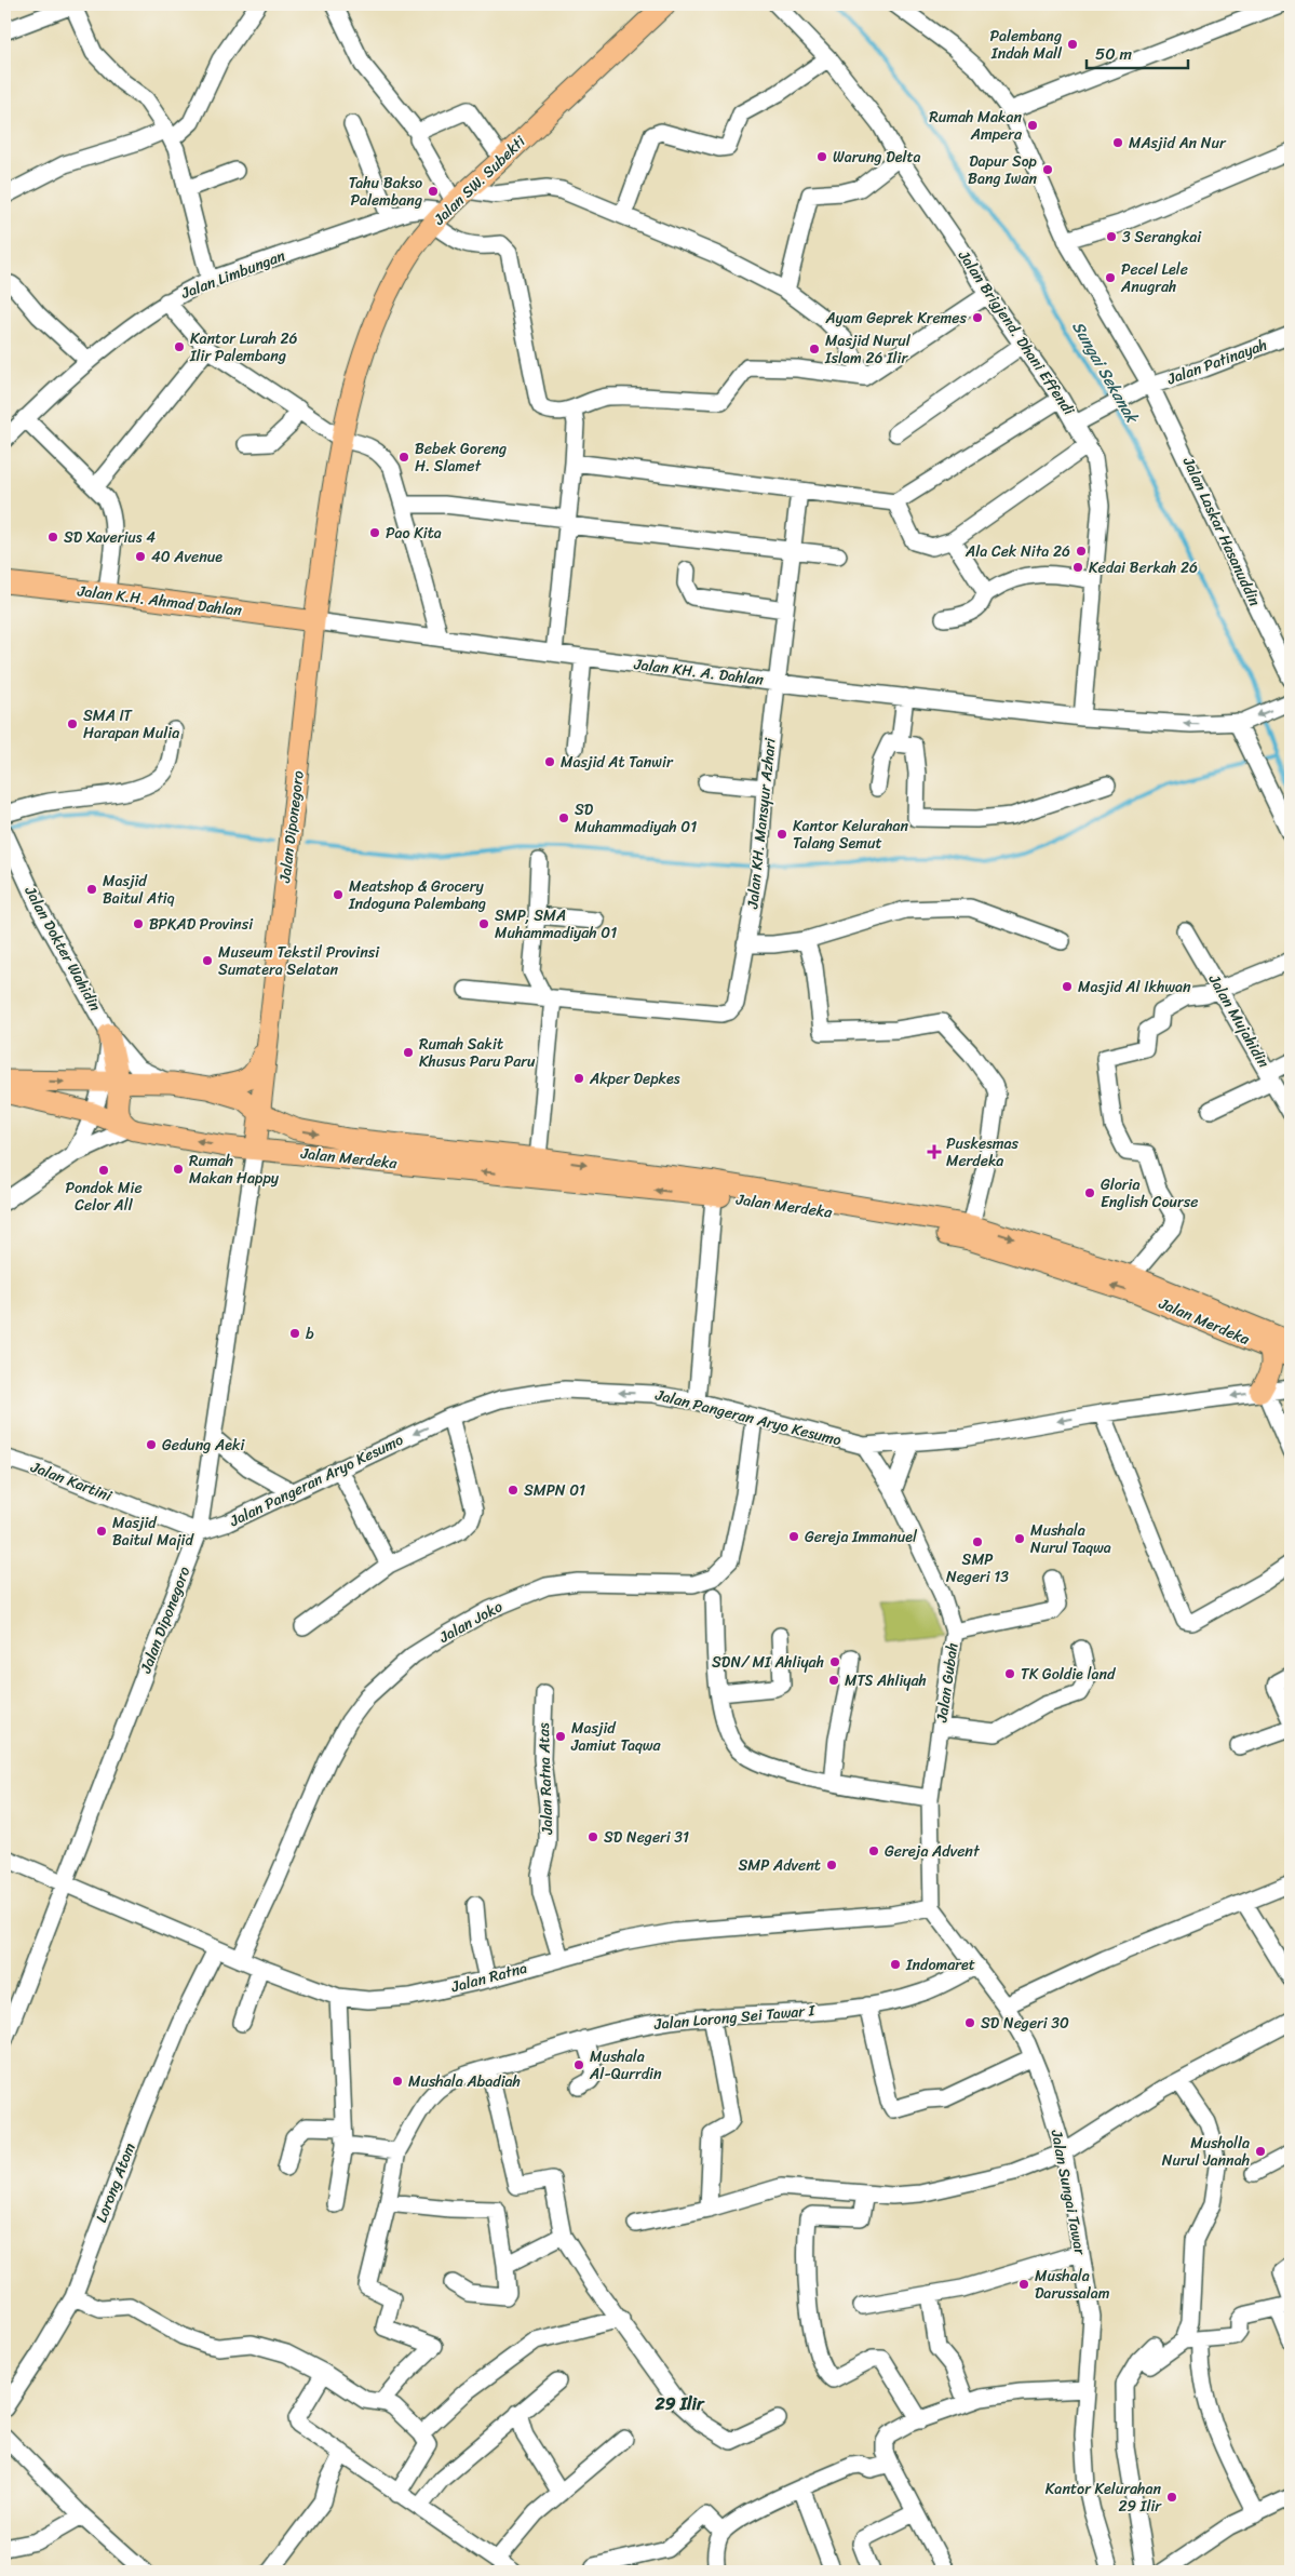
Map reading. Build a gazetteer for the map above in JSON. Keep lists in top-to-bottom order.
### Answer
{
  "streets": {
    "main road": [
      "Jalan SW. Subekti",
      "Jalan K.H. Ahmad Dahlan",
      "Jalan Diponegoro",
      "Jalan Merdeka"
    ],
    "street": [
      "Jalan Limbungan",
      "Jalan Brigjend. Dhani Effendi",
      "Jalan Patinayah",
      "Jalan Laskar Hasanuddin",
      "Jalan KH. A. Dahlan",
      "Jalan KH. Mansyur Azhari",
      "Jalan Dokter Wahidin",
      "Jalan Mujahidin",
      "Jalan Pangeran Aryo Kesumo",
      "Jalan Kartini",
      "Jalan Joko",
      "Jalan Gubah",
      "Jalan Ratna Atas",
      "Jalan Ratna",
      "Jalan Lorong Sei Tawar I",
      "Lorong Atom",
      "Jalan Sungai Tawar"
    ]
  },
  "crossings": [
    ["Jalan SW. Subekti", "Jalan Limbungan"],
    ["Jalan SW. Subekti", "Jalan K.H. Ahmad Dahlan"],
    ["Jalan SW. Subekti", "Jalan KH. A. Dahlan"],
    ["Jalan SW. Subekti", "Jalan Diponegoro"],
    ["Jalan Brigjend. Dhani Effendi", "Jalan Patinayah"],
    ["Jalan Brigjend. Dhani Effendi", "Jalan KH. A. Dahlan"],
    ["Jalan Patinayah", "Jalan Laskar Hasanuddin"],
    ["Jalan K.H. Ahmad Dahlan", "Jalan KH. A. Dahlan"],
    ["Jalan K.H. Ahmad Dahlan", "Jalan Diponegoro"],
    ["Jalan KH. A. Dahlan", "Jalan KH. Mansyur Azhari"],
    ["Jalan KH. A. Dahlan", "Jalan Diponegoro"],
    ["Jalan Diponegoro", "Jalan Merdeka"],
    ["Jalan Diponegoro", "Jalan Pangeran Aryo Kesumo"],
    ["Jalan Diponegoro", "Jalan Kartini"],
    ["Jalan Diponegoro", "Jalan Ratna"],
    ["Jalan Pangeran Aryo Kesumo", "Jalan Kartini"],
    ["Jalan Pangeran Aryo Kesumo", "Jalan Joko"],
    ["Jalan Pangeran Aryo Kesumo", "Jalan Gubah"],
    ["Jalan Joko", "Jalan Ratna"],
    ["Jalan Gubah", "Jalan Ratna"],
    ["Jalan Gubah", "Jalan Sungai Tawar"],
    ["Jalan Ratna Atas", "Jalan Ratna"],
    ["Jalan Ratna", "Lorong Atom"],
    ["Jalan Ratna", "Jalan Sungai Tawar"],
    ["Jalan Lorong Sei Tawar I", "Jalan Sungai Tawar"]
  ],
  "one_way": ["Jalan Pangeran Aryo Kesumo"],
  "districts": ["29 Ilir"],
  "water": ["Sungai Sekanak"],
  "places": {
    "other": [
      "Palembang Indah Mall",
      "Rumah Makan Ampera",
      "MAsjid An Nur",
      "Warung Delta",
      "Dapur Sop Bang Iwan",
      "Tahu Bakso Palembang",
      "3 Serangkai",
      "Pecel Lele Anugrah",
      "Ayam Geprek Kremes",
      "Kantor Lurah 26 Ilir Palembang",
      "Masjid Nurul Islam 26 Ilir",
      "Bebek Goreng H. Slamet",
      "Pao Kita",
      "SD Xaverius 4",
      "Ala Cek Nita 26",
      "40 Avenue",
      "Kedai Berkah 26",
      "SMA IT Harapan Mulia",
      "Masjid At Tanwir",
      "SD Muhammadiyah 01",
      "Kantor Kelurahan Talang Semut",
      "Masjid Baitul Atiq",
      "Meatshop & Grocery Indoguna Palembang",
      "BPKAD Provinsi",
      "SMP, SMA Muhammadiyah 01",
      "Museum Tekstil Provinsi Sumatera Selatan",
      "Masjid Al Ikhwan",
      "Rumah Sakit Khusus Paru Paru",
      "Akper Depkes",
      "Rumah Makan Happy",
      "Pondok Mie Celor All",
      "Gloria English Course",
      "b",
      "Gedung Aeki",
      "SMPN 01",
      "Masjid Baitul Majid",
      "Gereja Immanuel",
      "Mushala Nurul Taqwa",
      "SMP Negeri 13",
      "SDN/ MI Ahliyah",
      "TK Goldie land",
      "MTS Ahliyah",
      "Masjid Jamiut Taqwa",
      "SD Negeri 31",
      "Gereja Advent",
      "SMP Advent",
      "Indomaret",
      "SD Negeri 30",
      "Mushala Al-Qurrdin",
      "Mushala Abadiah",
      "Musholla Nurul Jannah",
      "Mushala Darussalam",
      "Kantor Kelurahan 29 Ilir"
    ],
    "health": ["Puskesmas Merdeka"]
  },
  "scale_bar": "50 m"
}
